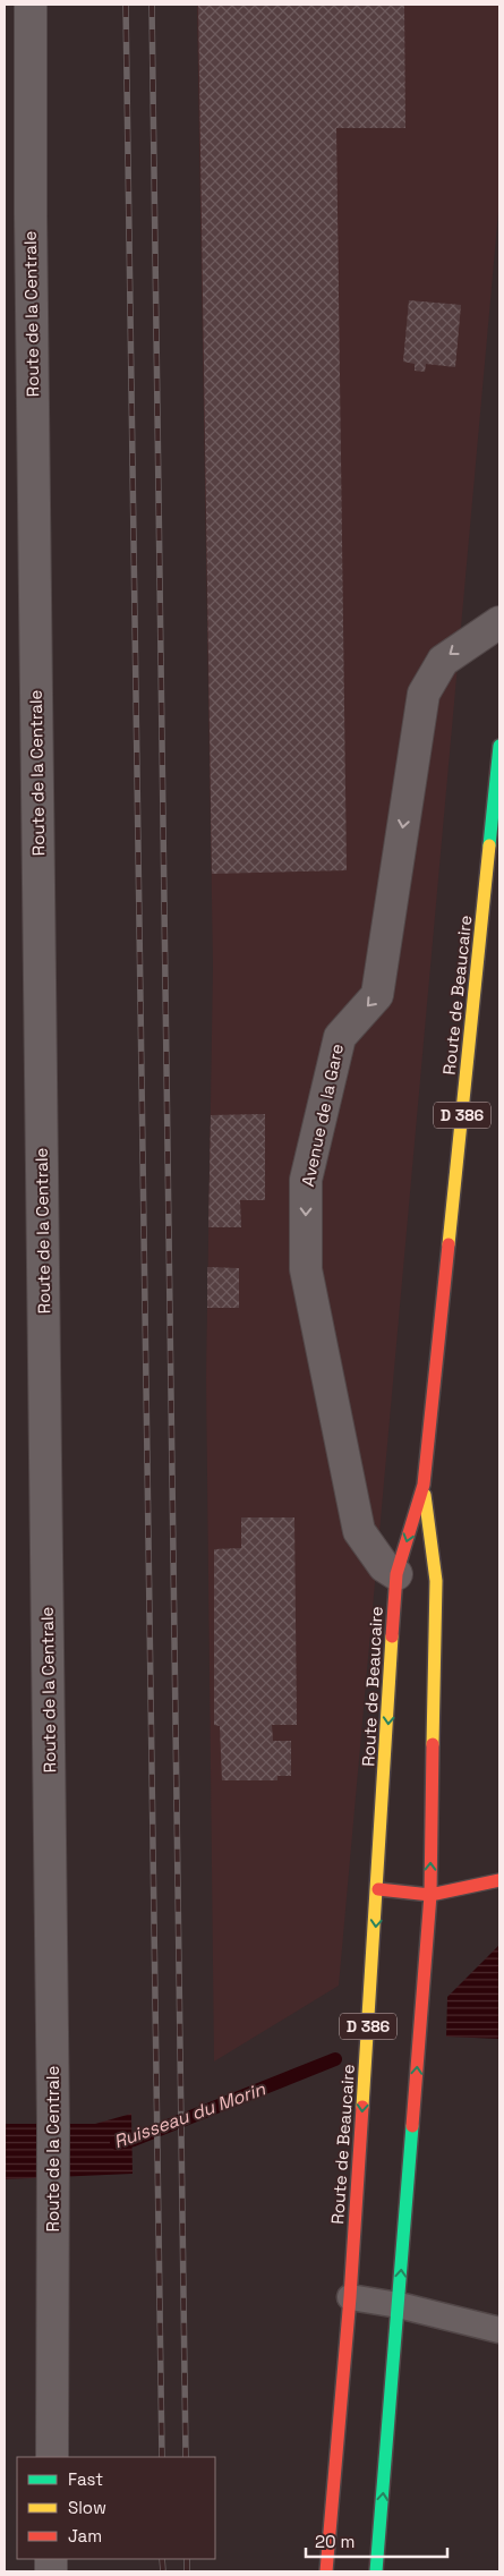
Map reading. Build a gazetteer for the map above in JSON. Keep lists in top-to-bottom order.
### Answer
{
  "streets": {
    "main road": ["Route de Beaucaire", "D 386"],
    "street": ["Route de la Centrale", "Avenue de la Gare"]
  },
  "crossings": [
    ["Route de Beaucaire", "Avenue de la Gare"]
  ],
  "one_way": ["Avenue de la Gare"],
  "water": ["Ruisseau du Morin"],
  "legend": ["Fast", "Slow", "Jam"],
  "scale_bar": "20 m"
}
